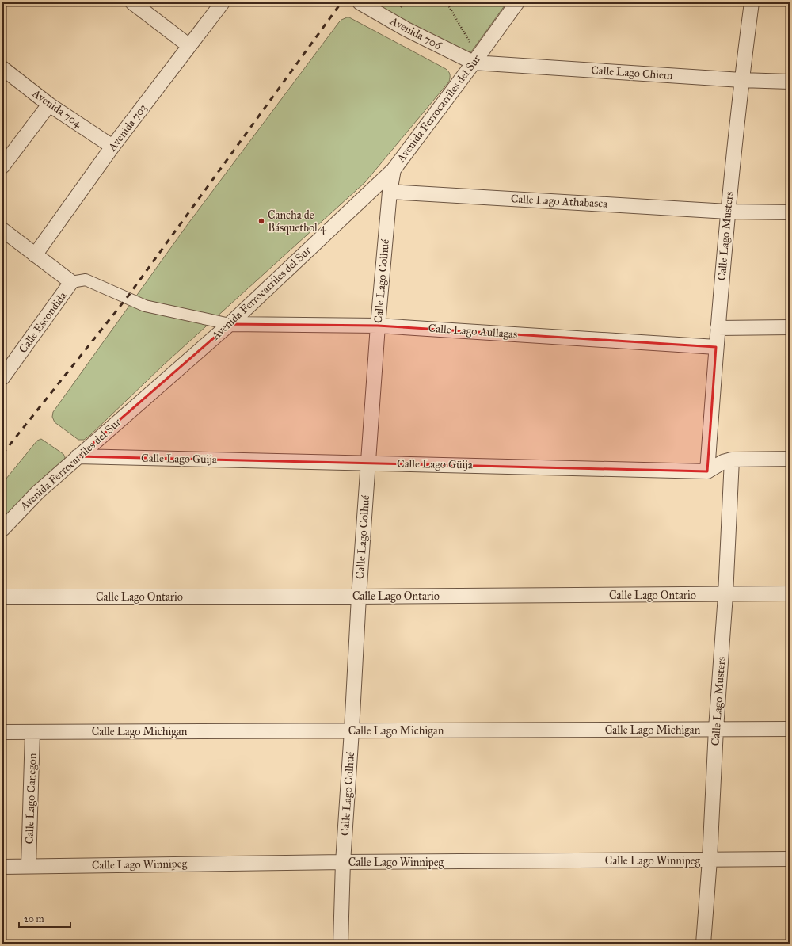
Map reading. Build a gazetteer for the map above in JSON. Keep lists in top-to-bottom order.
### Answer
{
  "streets": {
    "street": [
      "Avenida 706",
      "Calle Lago Chiem",
      "Avenida 704",
      "Avenida Ferrocarriles del Sur",
      "Avenida 703",
      "Calle Lago Athabasca",
      "Calle Lago Musters",
      "Calle Lago Colhué",
      "Calle Escondida",
      "Calle Lago Aullagas",
      "Calle Lago Güija",
      "Calle Lago Ontario",
      "Calle Lago Michigan",
      "Calle Lago Canegon",
      "Calle Lago Winnipeg"
    ]
  },
  "crossings": [
    ["Avenida 706", "Calle Lago Chiem"],
    ["Avenida 706", "Avenida Ferrocarriles del Sur"],
    ["Calle Lago Chiem", "Avenida Ferrocarriles del Sur"],
    ["Calle Lago Chiem", "Calle Lago Musters"],
    ["Avenida 704", "Avenida 703"],
    ["Avenida Ferrocarriles del Sur", "Calle Lago Colhué"],
    ["Avenida Ferrocarriles del Sur", "Calle Lago Aullagas"],
    ["Avenida Ferrocarriles del Sur", "Calle Lago Güija"],
    ["Calle Lago Athabasca", "Calle Lago Musters"],
    ["Calle Lago Athabasca", "Calle Lago Colhué"],
    ["Calle Lago Musters", "Calle Lago Aullagas"],
    ["Calle Lago Musters", "Calle Lago Güija"],
    ["Calle Lago Musters", "Calle Lago Ontario"],
    ["Calle Lago Musters", "Calle Lago Michigan"],
    ["Calle Lago Musters", "Calle Lago Winnipeg"],
    ["Calle Lago Colhué", "Calle Lago Aullagas"],
    ["Calle Lago Colhué", "Calle Lago Güija"],
    ["Calle Lago Colhué", "Calle Lago Ontario"],
    ["Calle Lago Colhué", "Calle Lago Michigan"],
    ["Calle Lago Colhué", "Calle Lago Winnipeg"],
    ["Calle Lago Michigan", "Calle Lago Canegon"],
    ["Calle Lago Canegon", "Calle Lago Winnipeg"]
  ],
  "places": ["Cancha de Básquetbol 4"],
  "scale_bar": "20 m"
}
